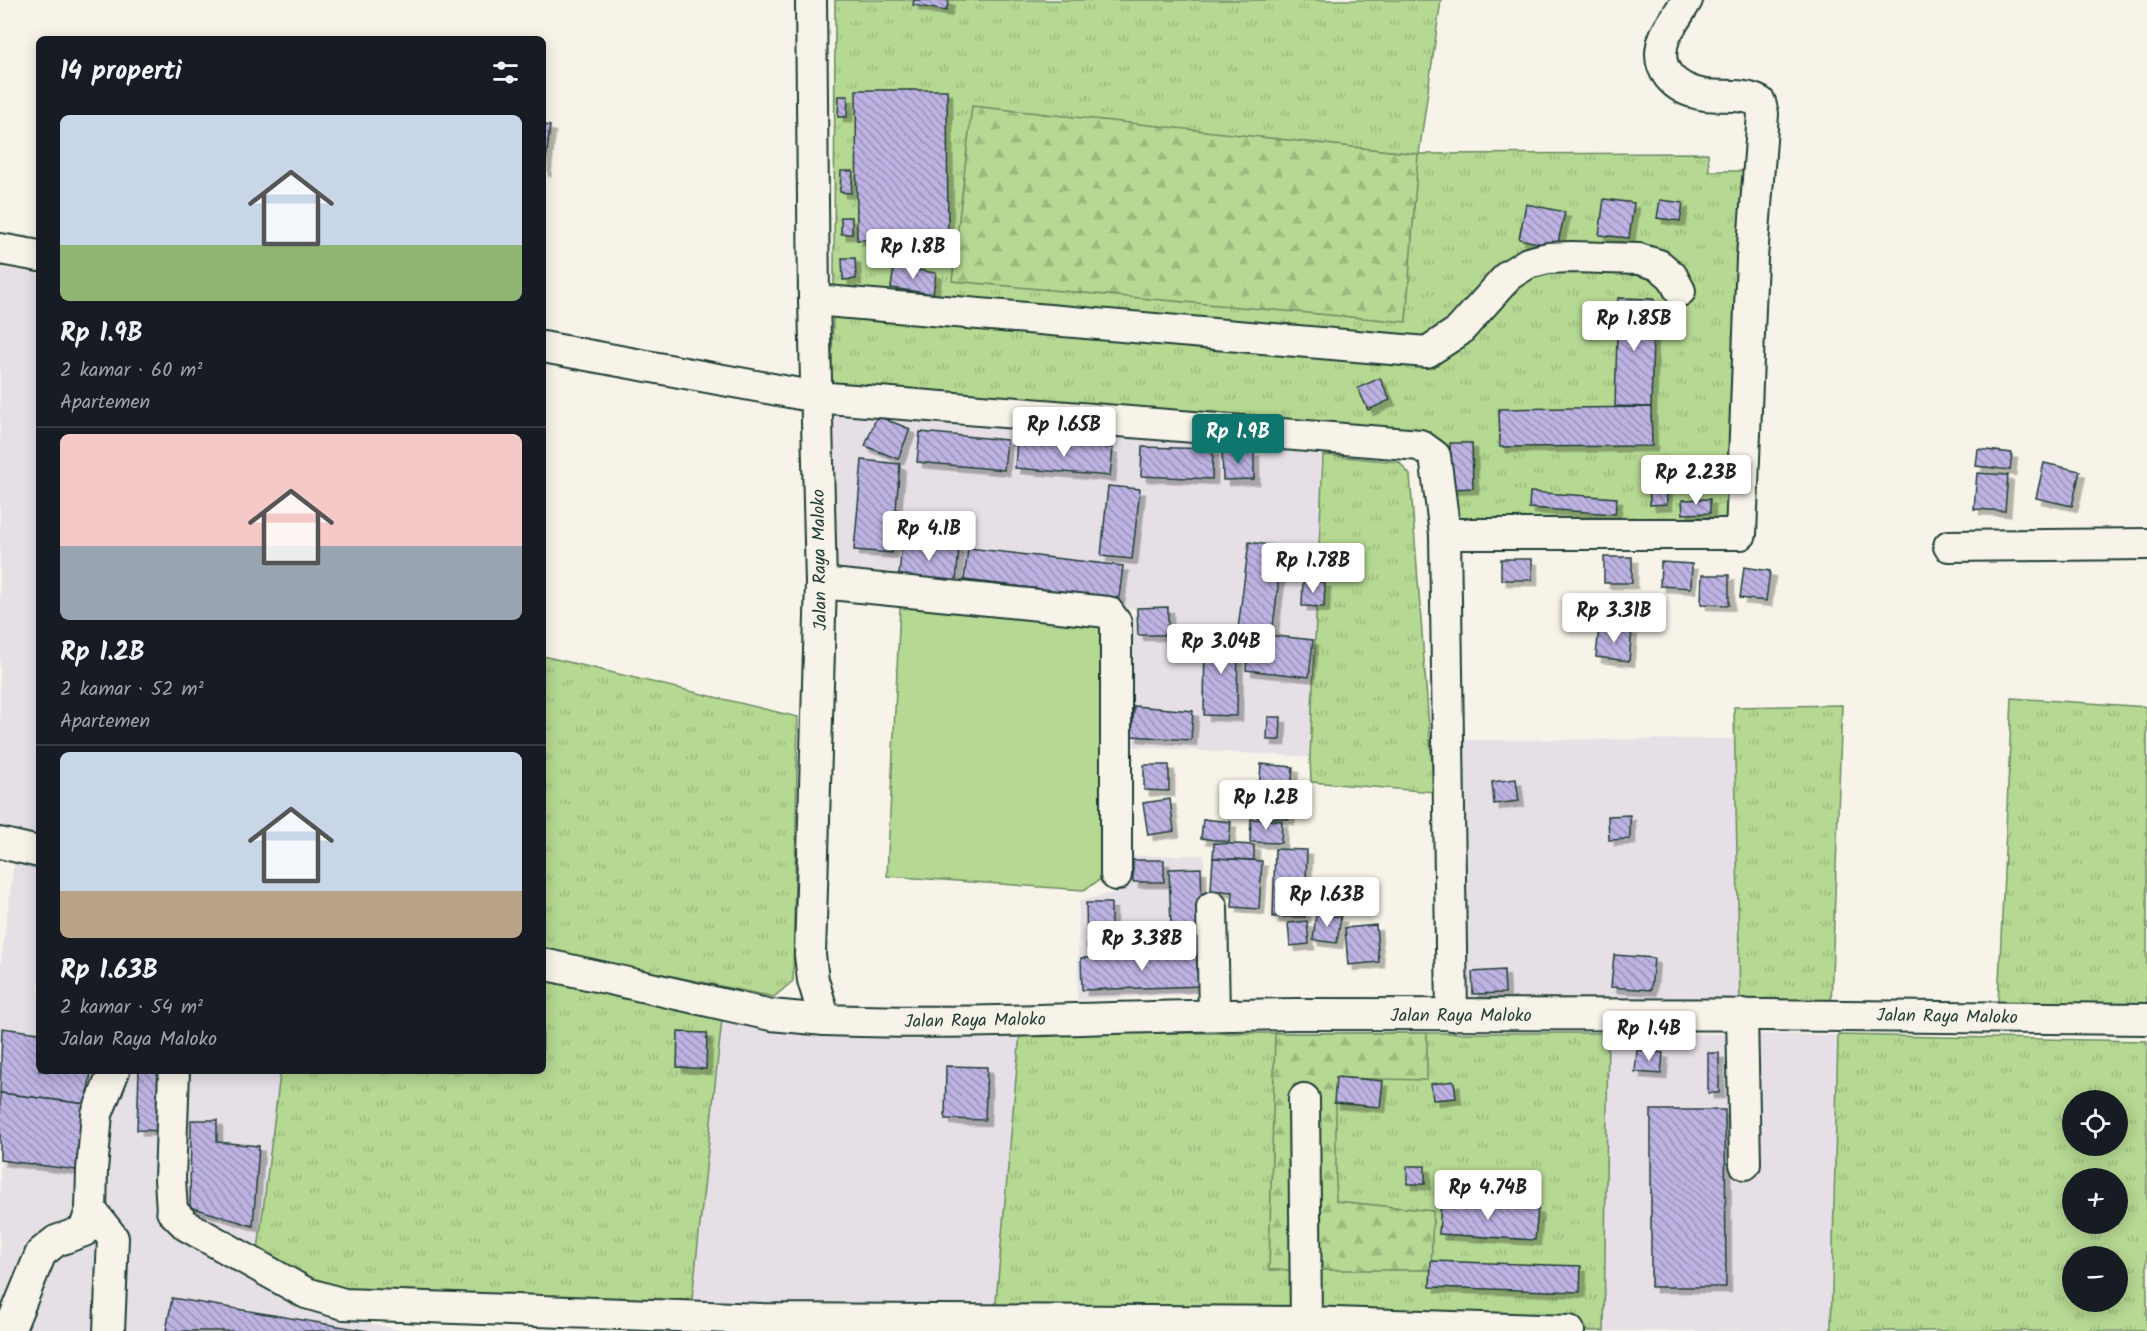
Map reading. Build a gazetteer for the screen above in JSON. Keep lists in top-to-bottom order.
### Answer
{
  "streets": {
    "street": ["Jalan Raya Maloko"]
  },
  "page": {
    "heading": "14 properti",
    "list": [
      {
        "name": "Rp 1.9B",
        "note": "2 kamar · 60 m² · Apartemen"
      },
      {
        "name": "Rp 1.2B",
        "note": "2 kamar · 52 m² · Apartemen"
      },
      {
        "name": "Rp 1.63B",
        "note": "2 kamar · 54 m² · Jalan Raya Maloko"
      }
    ],
    "price": [
      "Rp 1.8B",
      "Rp 1.85B",
      "Rp 1.65B",
      "Rp 1.9B",
      "Rp 2.23B",
      "Rp 4.1B",
      "Rp 1.78B",
      "Rp 3.31B",
      "Rp 3.04B",
      "Rp 1.2B",
      "Rp 1.63B",
      "Rp 3.38B",
      "Rp 1.4B",
      "Rp 4.74B"
    ],
    "map_buttons": ["+", "−"]
  }
}
